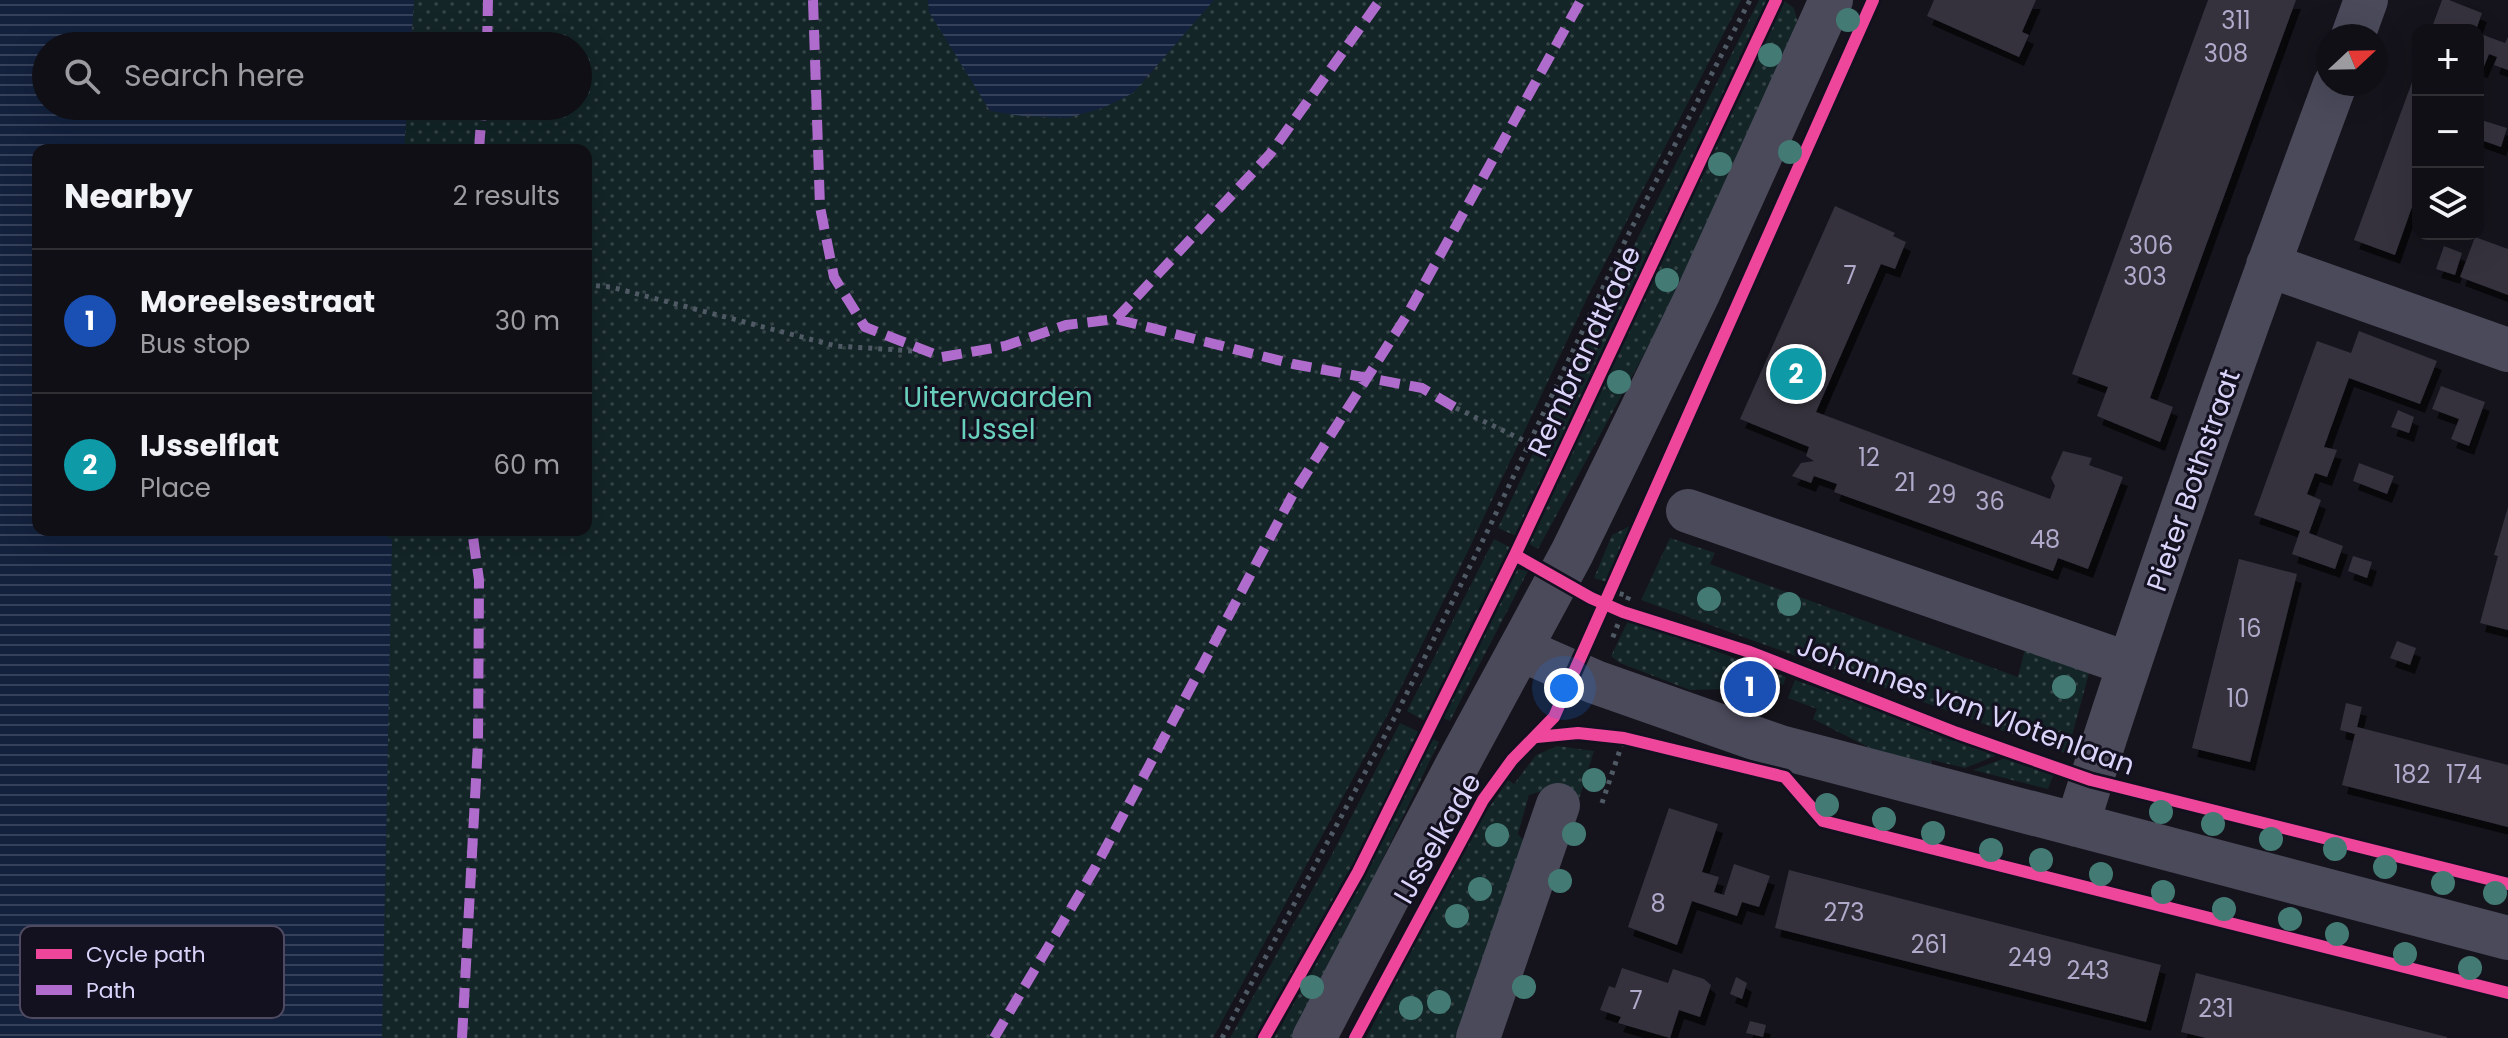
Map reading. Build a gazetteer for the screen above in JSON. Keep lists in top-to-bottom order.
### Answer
{
  "streets": {
    "street": ["Pieter Bothstraat", "IJsselkade"],
    "cycle path": ["Rembrandtkade", "Johannes van Vlotenlaan"]
  },
  "parks": ["Uiterwaarden IJssel"],
  "house_numbers": [
    "311",
    "308",
    "306",
    "7",
    "303",
    "12",
    "21",
    "29",
    "36",
    "48",
    "16",
    "10",
    "182",
    "174",
    "8",
    "273",
    "261",
    "249",
    "243",
    "7",
    "231"
  ],
  "legend": ["Cycle path", "Path"],
  "north": "right",
  "page": {
    "map_buttons": ["+", "−"],
    "search": "Search here",
    "heading": ["Nearby", "2 results"],
    "list": [
      {
        "mark": "1",
        "name": "Moreelsestraat",
        "note": "Bus stop",
        "value": "30 m"
      },
      {
        "mark": "2",
        "name": "IJsselflat",
        "note": "Place",
        "value": "60 m"
      }
    ],
    "pins": ["2", "1"]
  }
}
